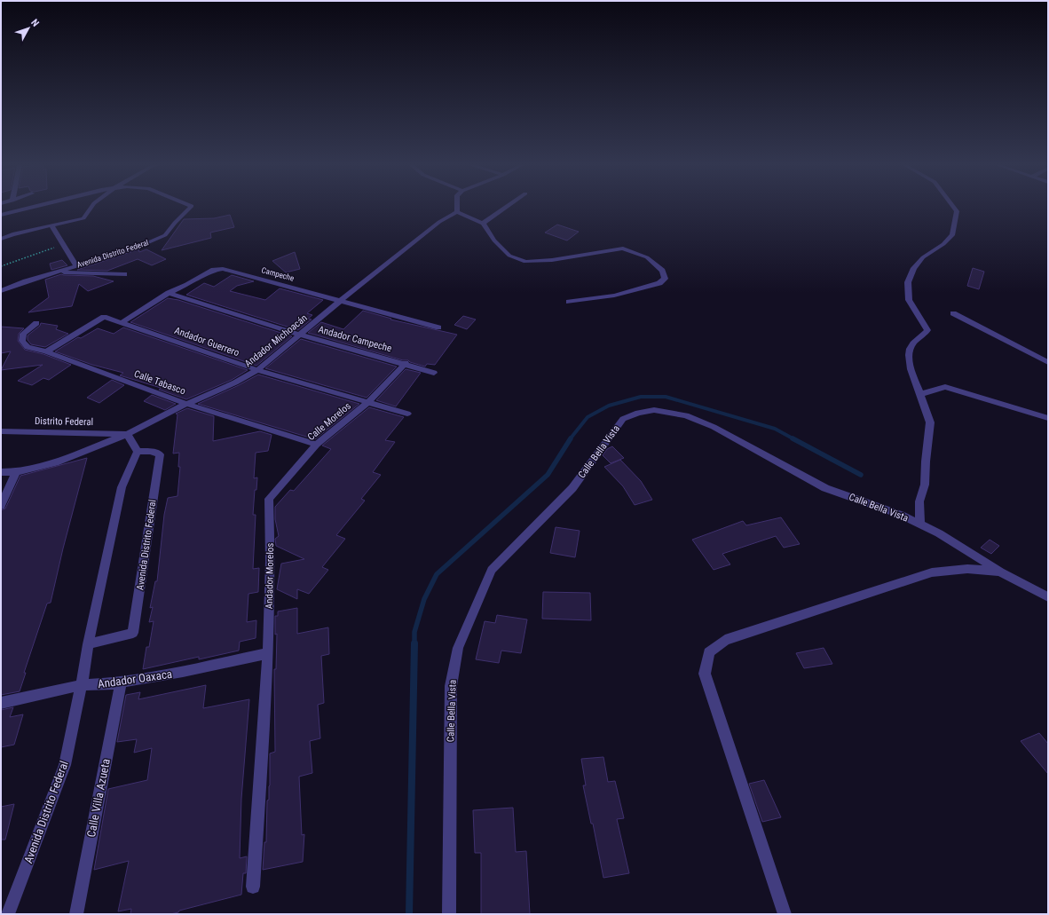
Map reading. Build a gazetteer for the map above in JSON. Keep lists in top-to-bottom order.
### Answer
{
  "streets": {
    "street": [
      "Avenida Distrito Federal",
      "Campeche",
      "Andador Campeche",
      "Andador Michoacán",
      "Andador Guerrero",
      "Calle Tabasco",
      "Distrito Federal",
      "Calle Morelos",
      "Calle Bella Vista",
      "Andador Morelos",
      "Andador Oaxaca",
      "Calle Villa Azueta"
    ]
  },
  "crossings": [
    ["Avenida Distrito Federal", "Andador Oaxaca"],
    ["Campeche", "Andador Campeche"],
    ["Campeche", "Andador Michoacán"],
    ["Campeche", "Andador Guerrero"],
    ["Andador Campeche", "Andador Michoacán"],
    ["Andador Campeche", "Calle Morelos"],
    ["Andador Michoacán", "Andador Guerrero"],
    ["Andador Michoacán", "Calle Tabasco"],
    ["Andador Michoacán", "Distrito Federal"],
    ["Andador Guerrero", "Calle Tabasco"],
    ["Andador Guerrero", "Calle Morelos"],
    ["Calle Tabasco", "Calle Morelos"],
    ["Calle Morelos", "Andador Morelos"],
    ["Andador Morelos", "Andador Oaxaca"],
    ["Andador Oaxaca", "Calle Villa Azueta"]
  ],
  "north": "top right"
}
